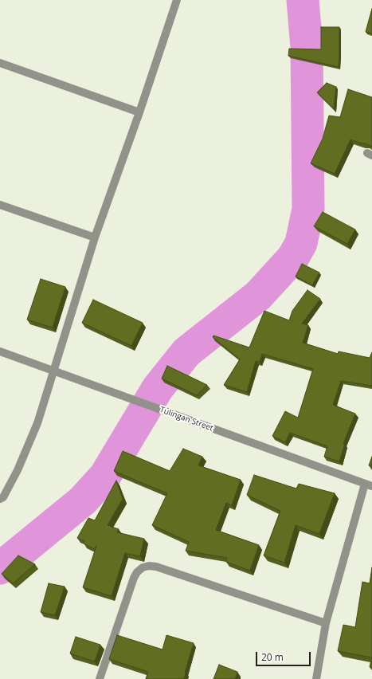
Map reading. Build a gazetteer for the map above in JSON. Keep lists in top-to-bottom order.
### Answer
{
  "streets": {
    "street": ["Tulingan Street"]
  },
  "scale_bar": "20 m"
}
